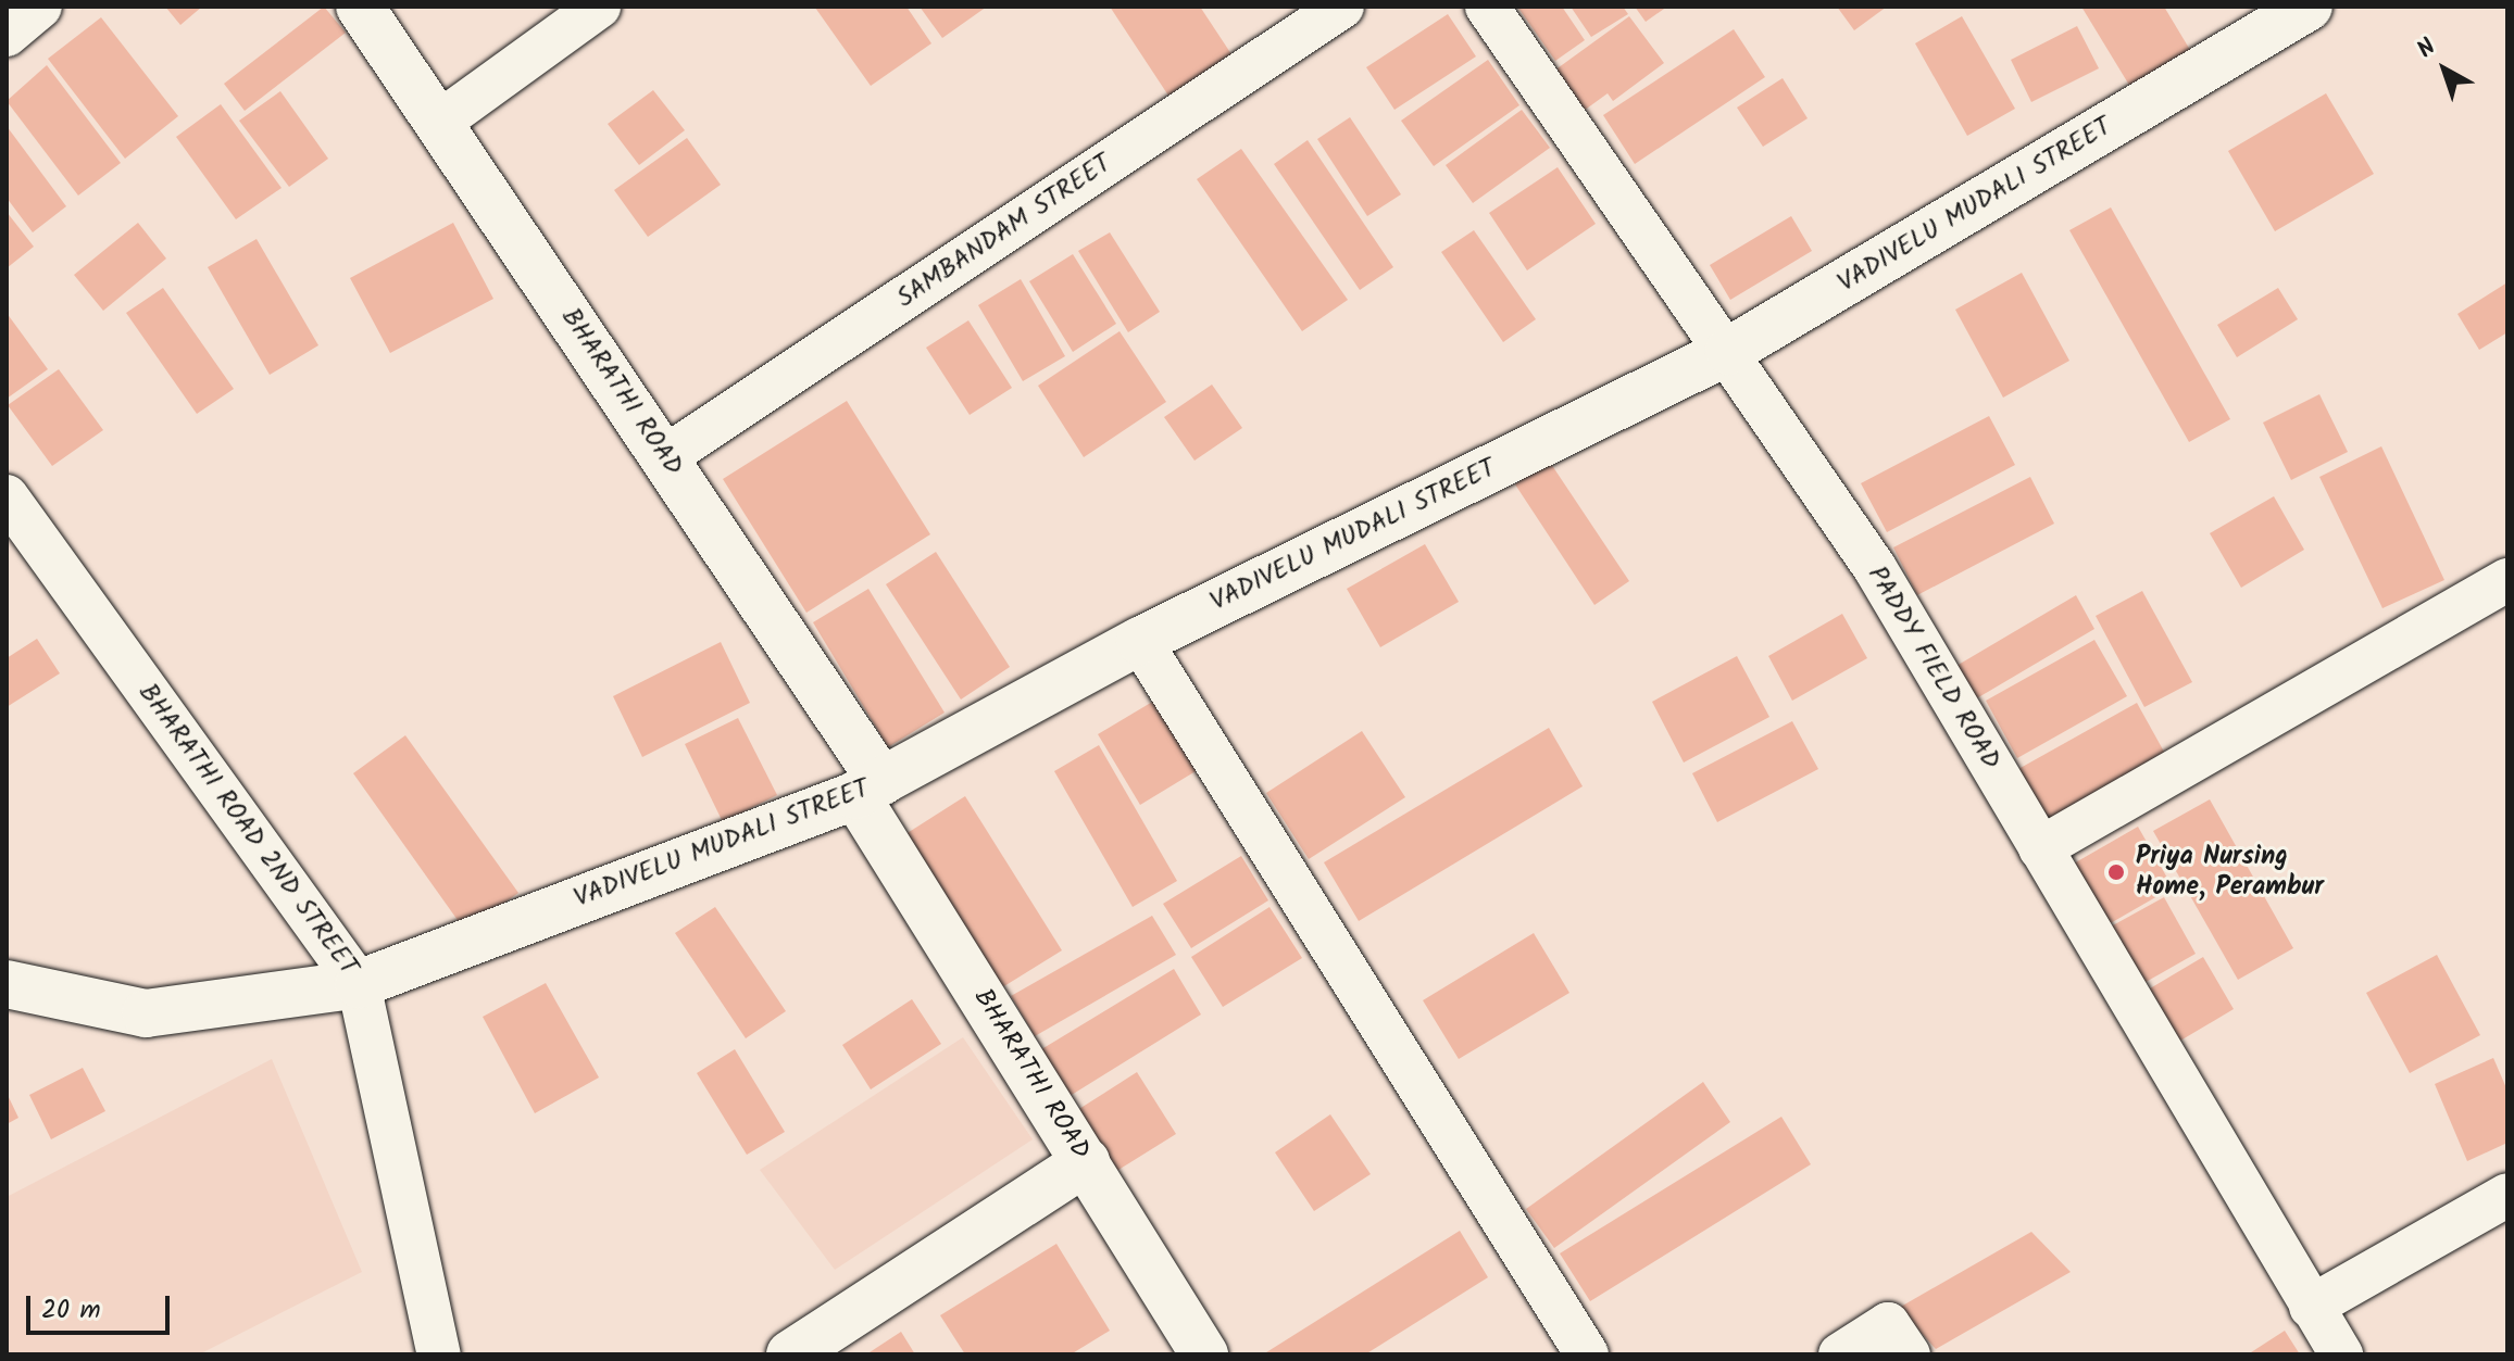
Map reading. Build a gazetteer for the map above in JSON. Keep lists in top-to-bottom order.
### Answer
{
  "streets": {
    "street": [
      "VADIVELU MUDALI STREET",
      "SAMBANDAM STREET",
      "BHARATHI ROAD",
      "PADDY FIELD ROAD",
      "BHARATHI ROAD 2ND STREET"
    ]
  },
  "crossings": [
    ["VADIVELU MUDALI STREET", "BHARATHI ROAD"],
    ["VADIVELU MUDALI STREET", "PADDY FIELD ROAD"],
    ["VADIVELU MUDALI STREET", "BHARATHI ROAD 2ND STREET"],
    ["SAMBANDAM STREET", "BHARATHI ROAD"]
  ],
  "places": ["Priya Nursing Home, Perambur"],
  "scale_bar": "20 m",
  "north": "top left"
}
